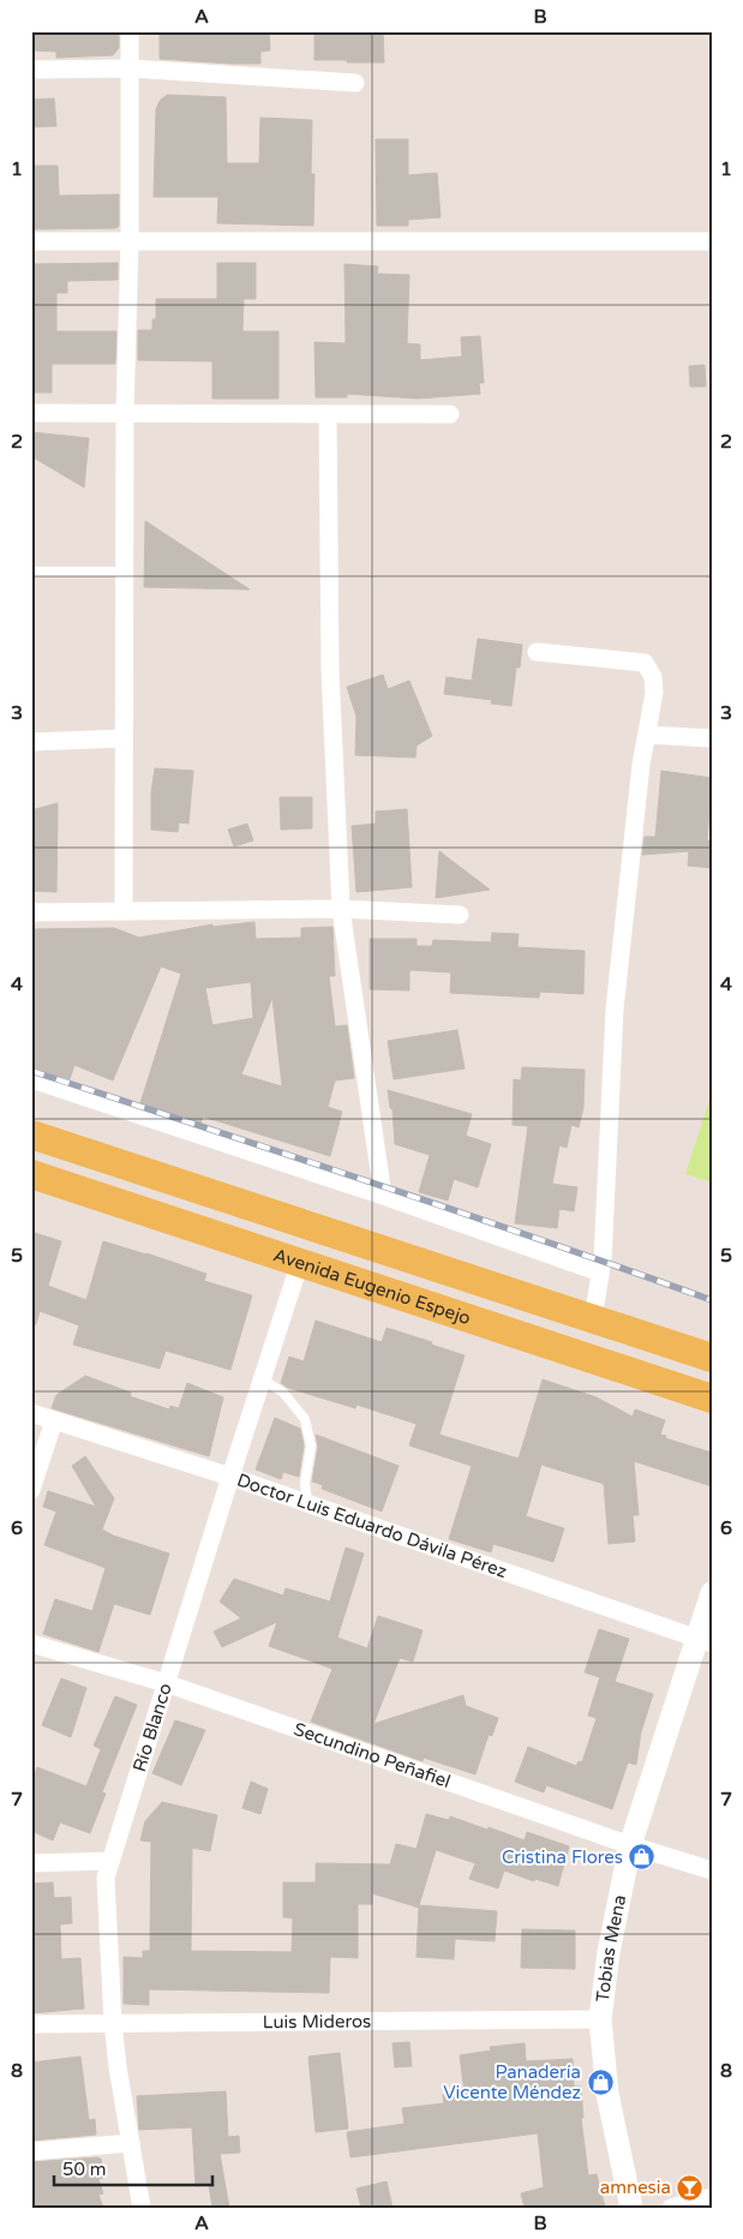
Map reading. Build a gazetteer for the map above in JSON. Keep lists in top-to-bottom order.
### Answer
{
  "streets": {
    "main road": ["Avenida Eugenio Espejo"],
    "street": [
      "Doctor Luis Eduardo Dávila Pérez",
      "Río Blanco",
      "Secundino Peñafiel",
      "Tobias Mena",
      "Luis Mideros"
    ]
  },
  "crossings": [
    ["Avenida Eugenio Espejo", "Río Blanco"],
    ["Doctor Luis Eduardo Dávila Pérez", "Río Blanco"],
    ["Doctor Luis Eduardo Dávila Pérez", "Tobias Mena"],
    ["Río Blanco", "Secundino Peñafiel"],
    ["Río Blanco", "Luis Mideros"],
    ["Secundino Peñafiel", "Tobias Mena"],
    ["Tobias Mena", "Luis Mideros"]
  ],
  "places": {
    "shop": ["Cristina Flores", "Panadería Vicente Méndez"],
    "bar": ["amnesia"]
  },
  "scale_bar": "50 m",
  "grid": {
    "columns": ["A", "B"],
    "rows": [
      "1",
      "2",
      "3",
      "4",
      "5",
      "6",
      "7",
      "8"
    ]
  }
}
